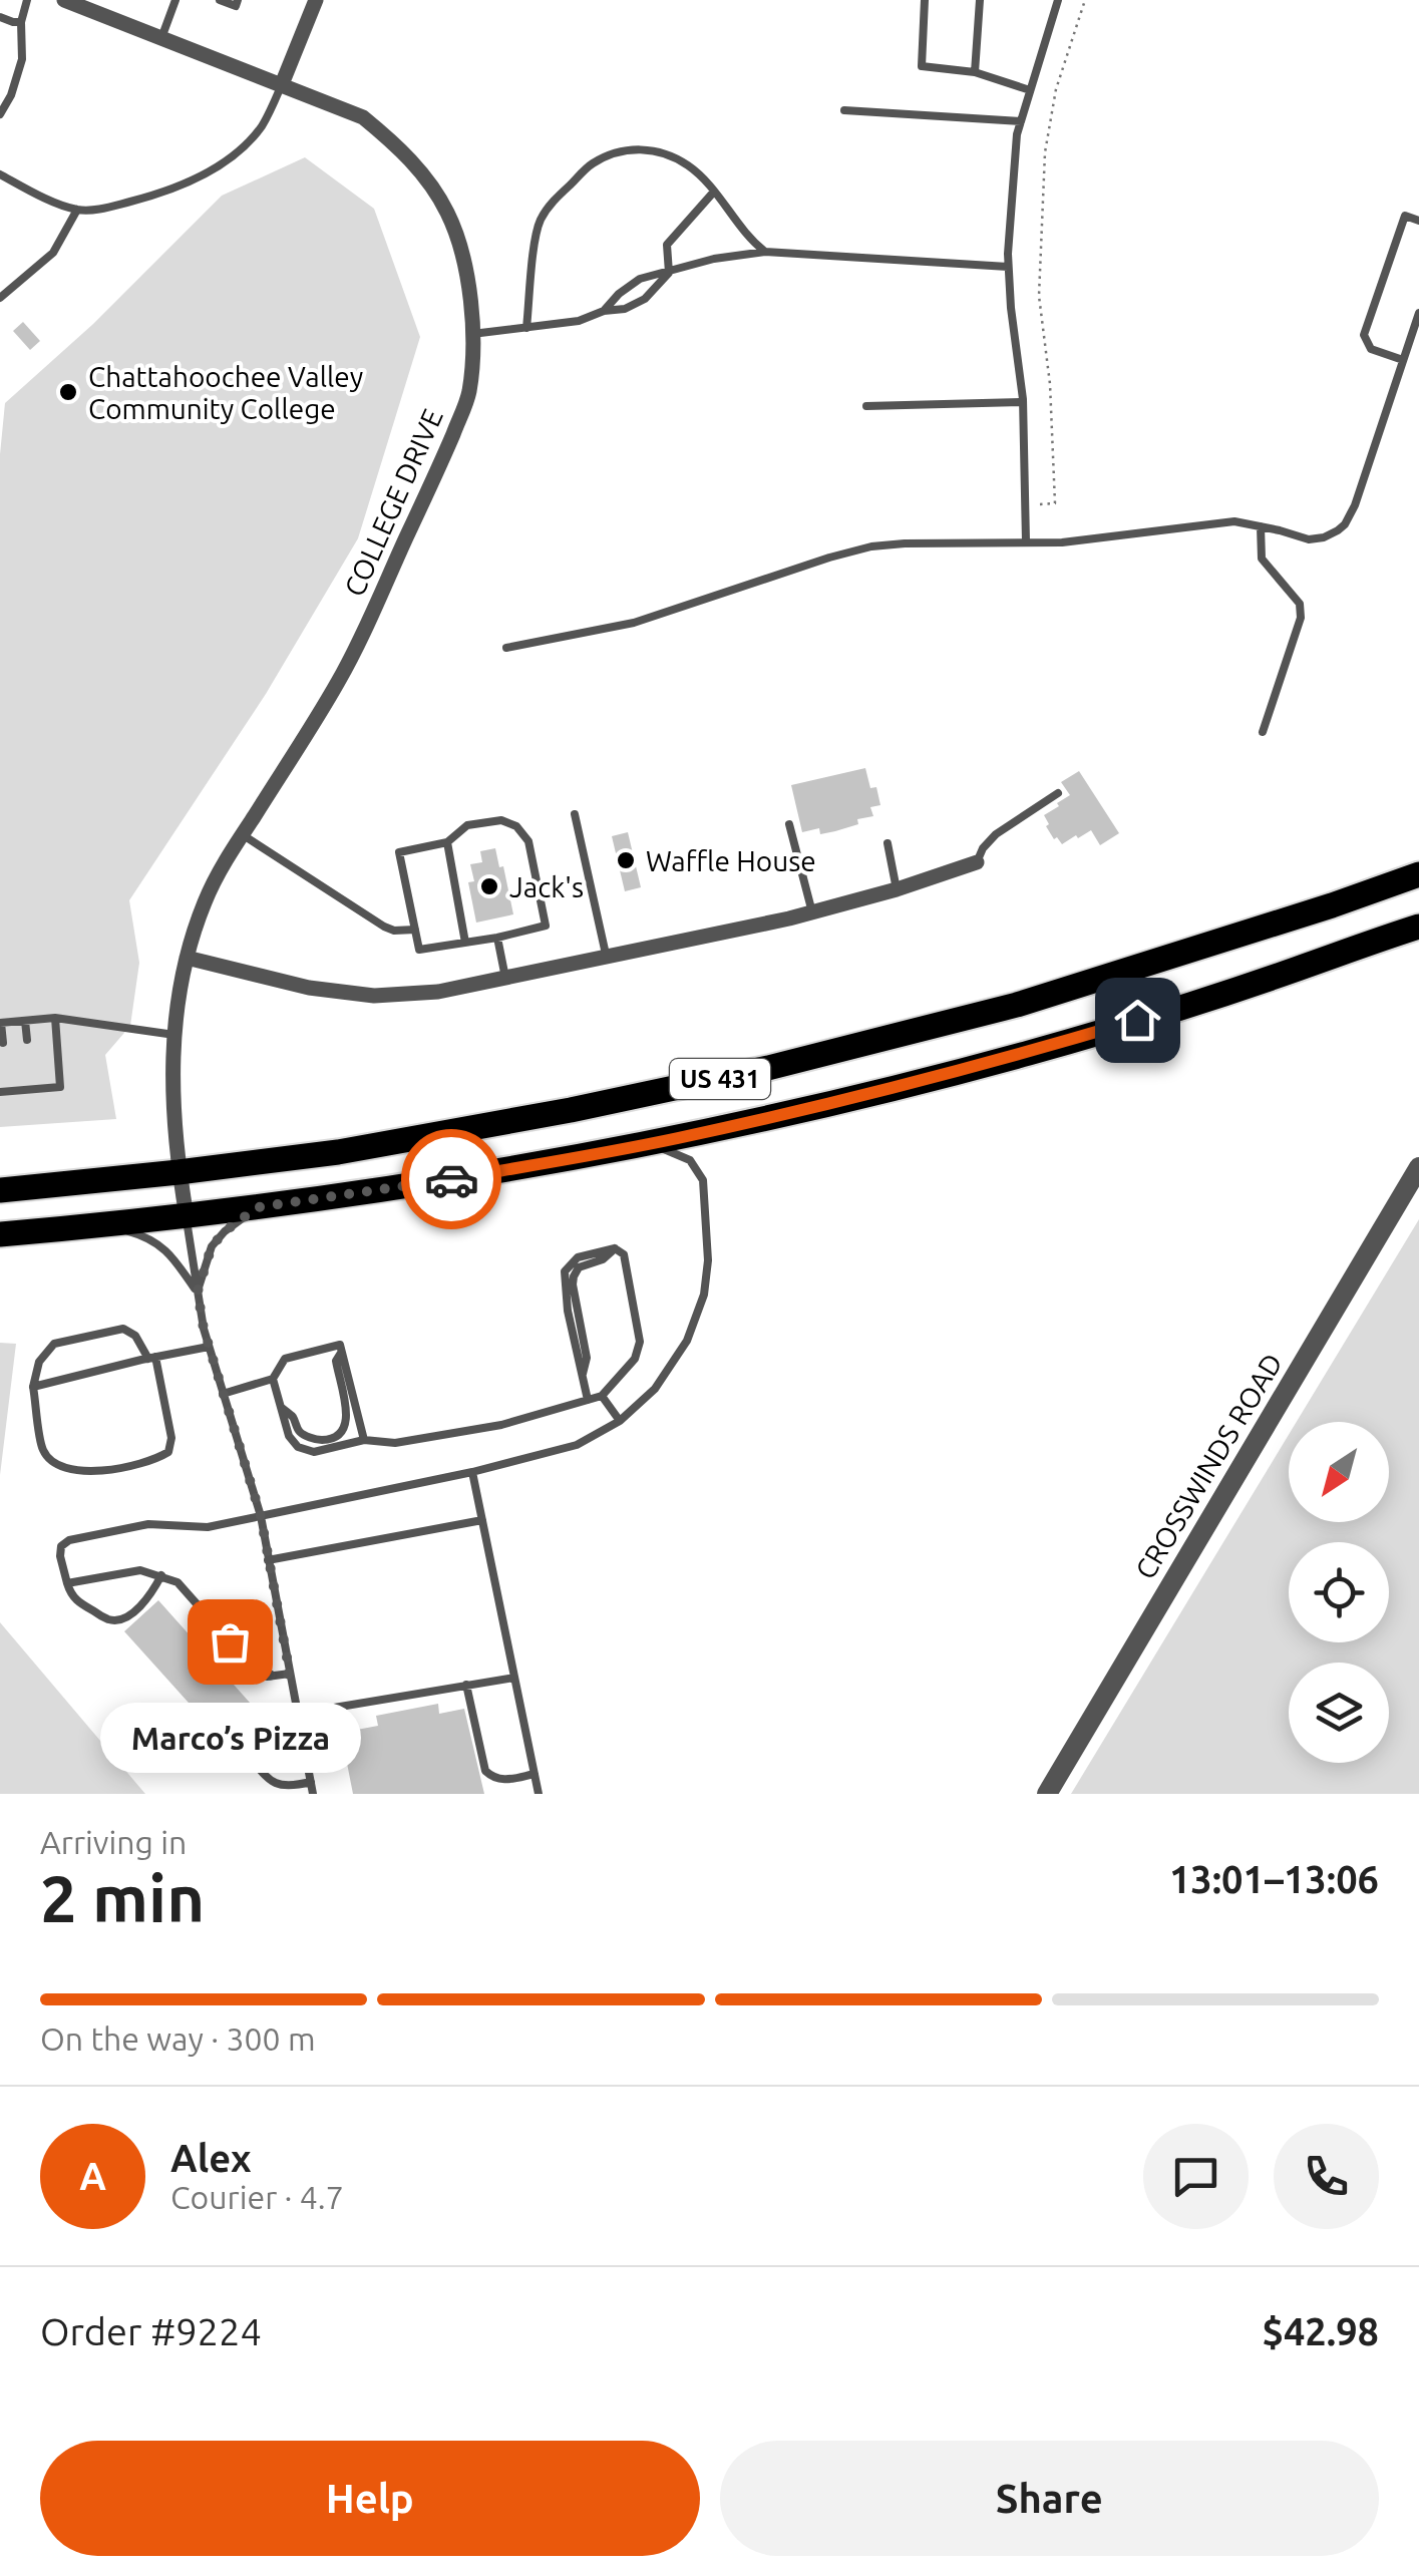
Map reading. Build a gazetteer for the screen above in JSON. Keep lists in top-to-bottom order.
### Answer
{
  "streets": {
    "highway": ["US 431"],
    "street": ["COLLEGE DRIVE", "CROSSWINDS ROAD"]
  },
  "crossings": [
    ["COLLEGE DRIVE", "US 431"]
  ],
  "places": [
    "Chattahoochee Valley Community College",
    "Waffle House",
    "Jack's",
    "Marco’s Pizza"
  ],
  "north": "bottom left",
  "page": {
    "bubble": "Marco’s Pizza",
    "heading": ["2 min", "Arriving in", "13:01–13:06"],
    "panel": [
      "Alex",
      "Courier · 4.7",
      "Order #9224",
      "$42.98"
    ],
    "bar": "On the way · 300 m",
    "round": "A",
    "buttons": ["Help", "Share"]
  }
}
